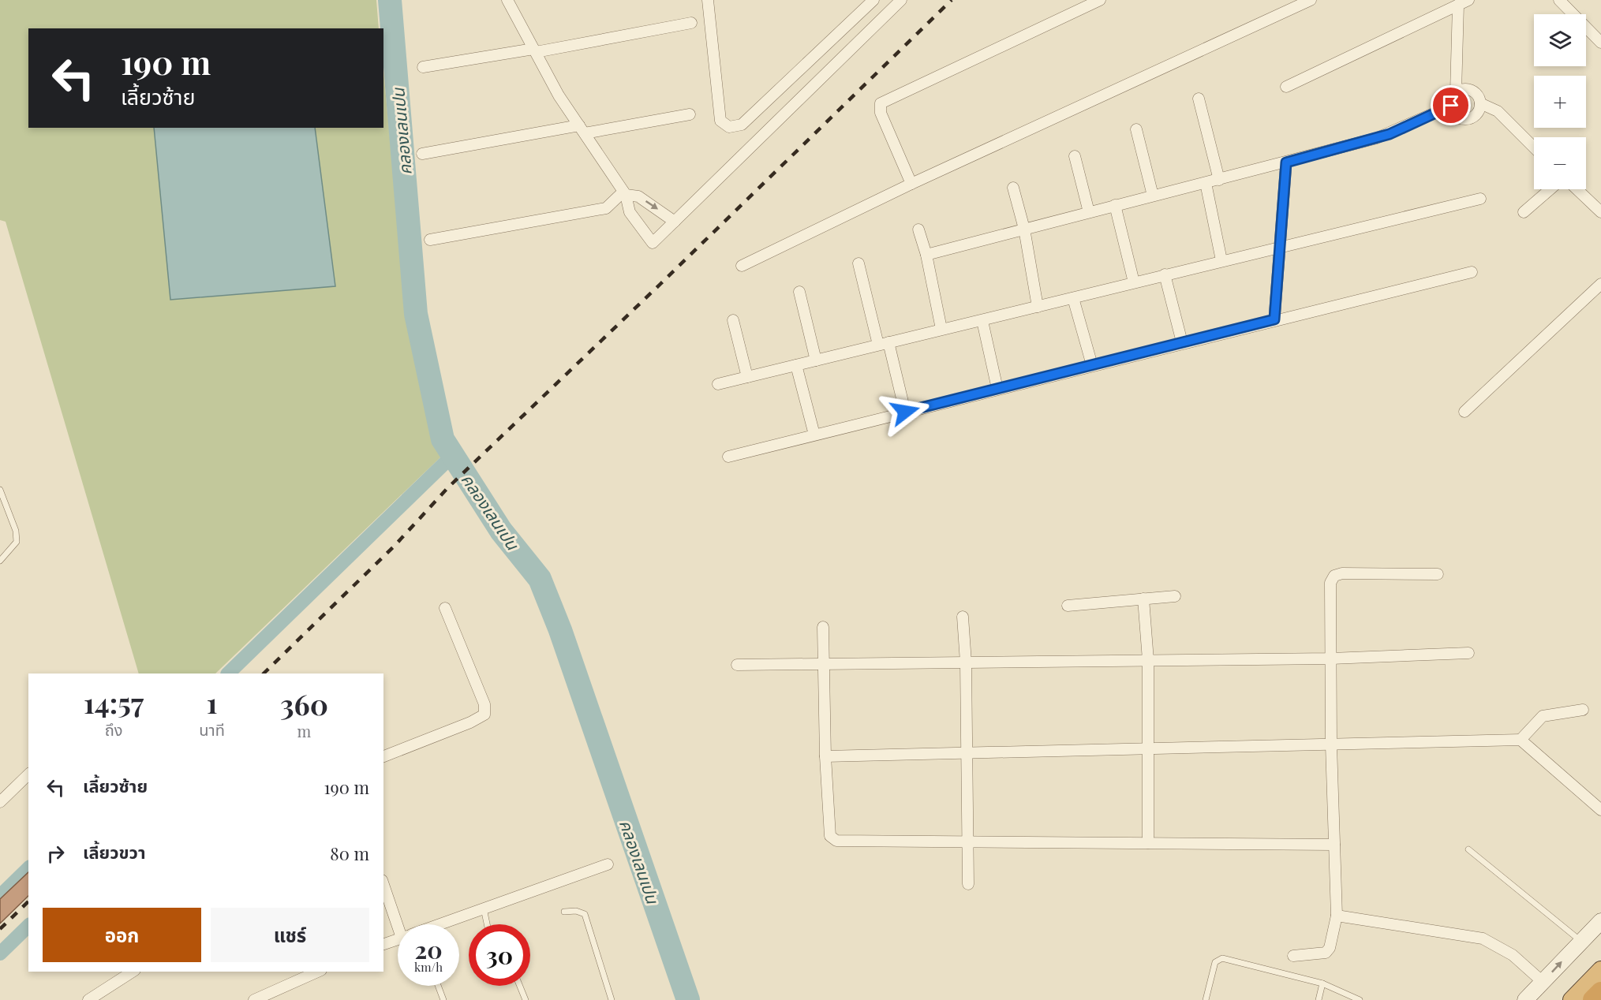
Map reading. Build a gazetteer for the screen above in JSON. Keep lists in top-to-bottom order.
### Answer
{
  "water": ["คลองเลนเปน"],
  "page": {
    "map_buttons": ["+", "−"],
    "turn": ["190 m", "เลี้ยวซ้าย"],
    "eta": [
      "14:57",
      "ถึง",
      "1",
      "นาที",
      "360",
      "m"
    ],
    "list": [
      {
        "name": "เลี้ยวซ้าย",
        "value": "190 m"
      },
      {
        "name": "เลี้ยวขวา",
        "value": "80 m"
      }
    ],
    "buttons": ["ออก", "แชร์"],
    "speed": "20 km/h",
    "limit": "30"
  }
}
